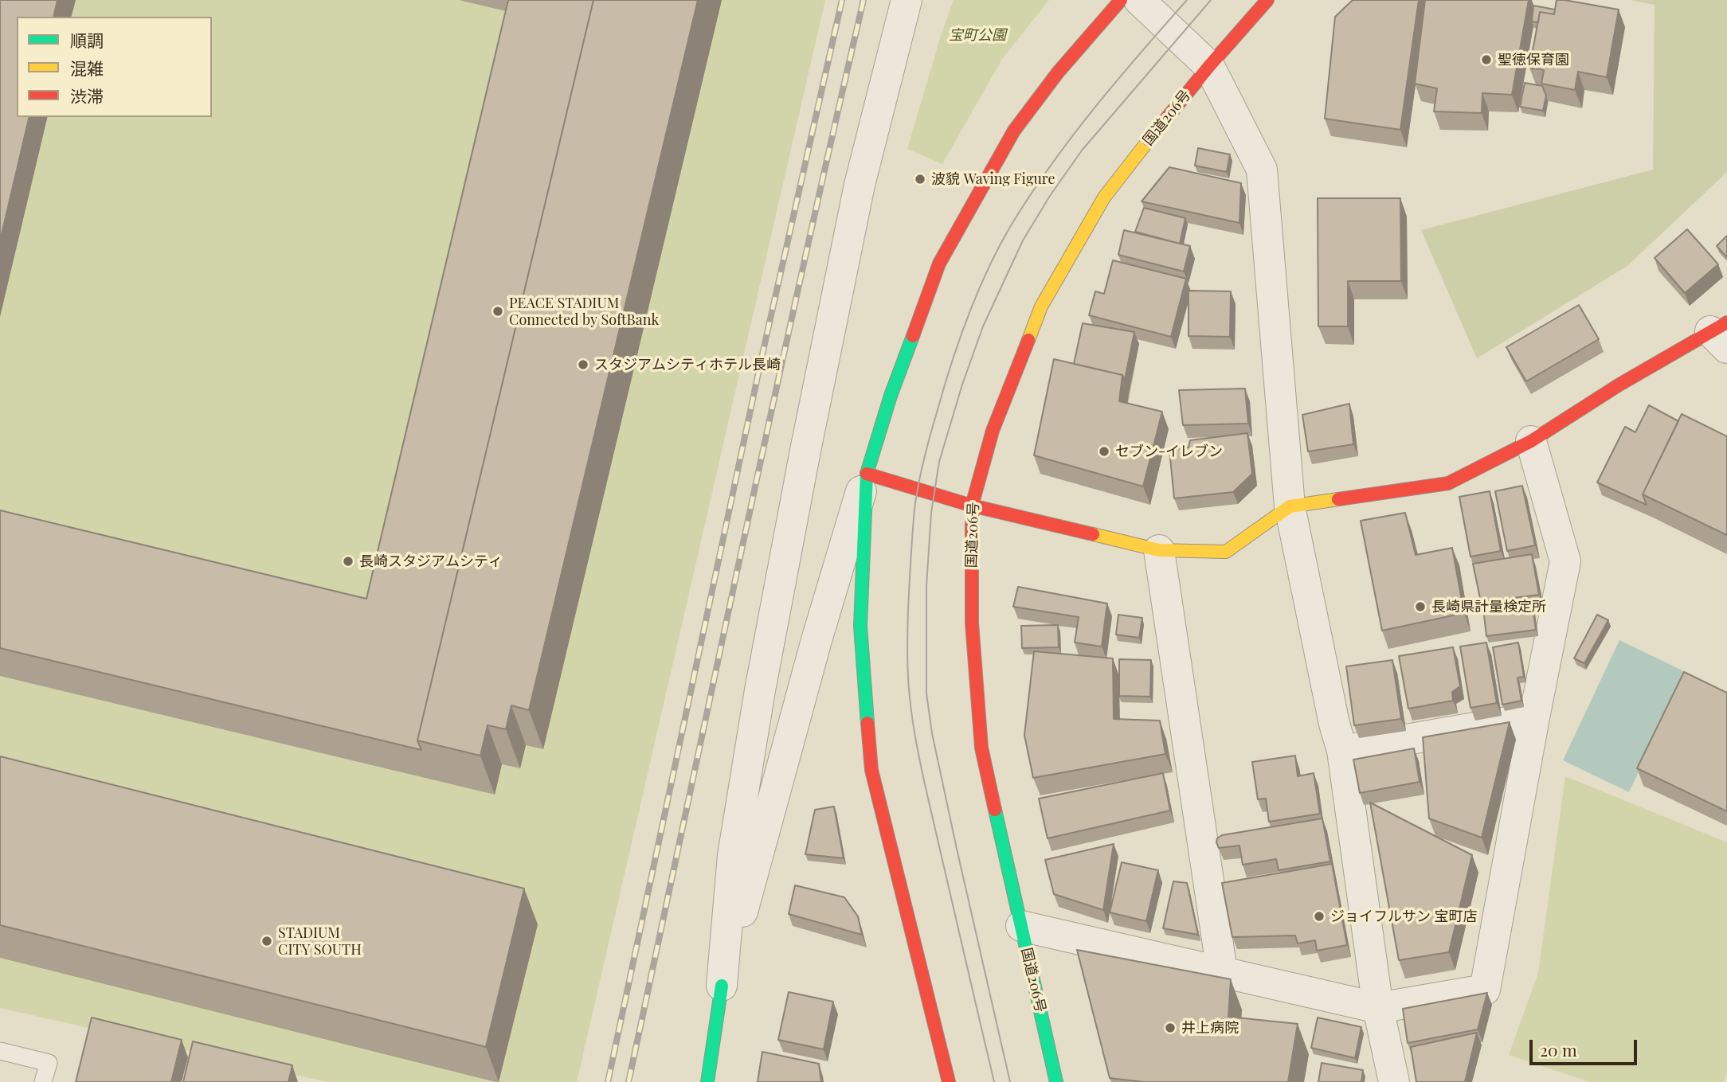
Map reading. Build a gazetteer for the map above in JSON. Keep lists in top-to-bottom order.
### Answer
{
  "streets": {
    "main road": ["国道206号"]
  },
  "parks": ["宝町公園"],
  "places": [
    "聖徳保育園",
    "波貌 Waving Figure",
    "PEACE STADIUM Connected by SoftBank",
    "スタジアムシティホテル長崎",
    "セブン-イレブン",
    "長崎スタジアムシティ",
    "長崎県計量検定所",
    "ジョイフルサン 宝町店",
    "STADIUM CITY SOUTH",
    "井上病院"
  ],
  "legend": ["順調", "混雑", "渋滞"],
  "scale_bar": "20 m"
}
